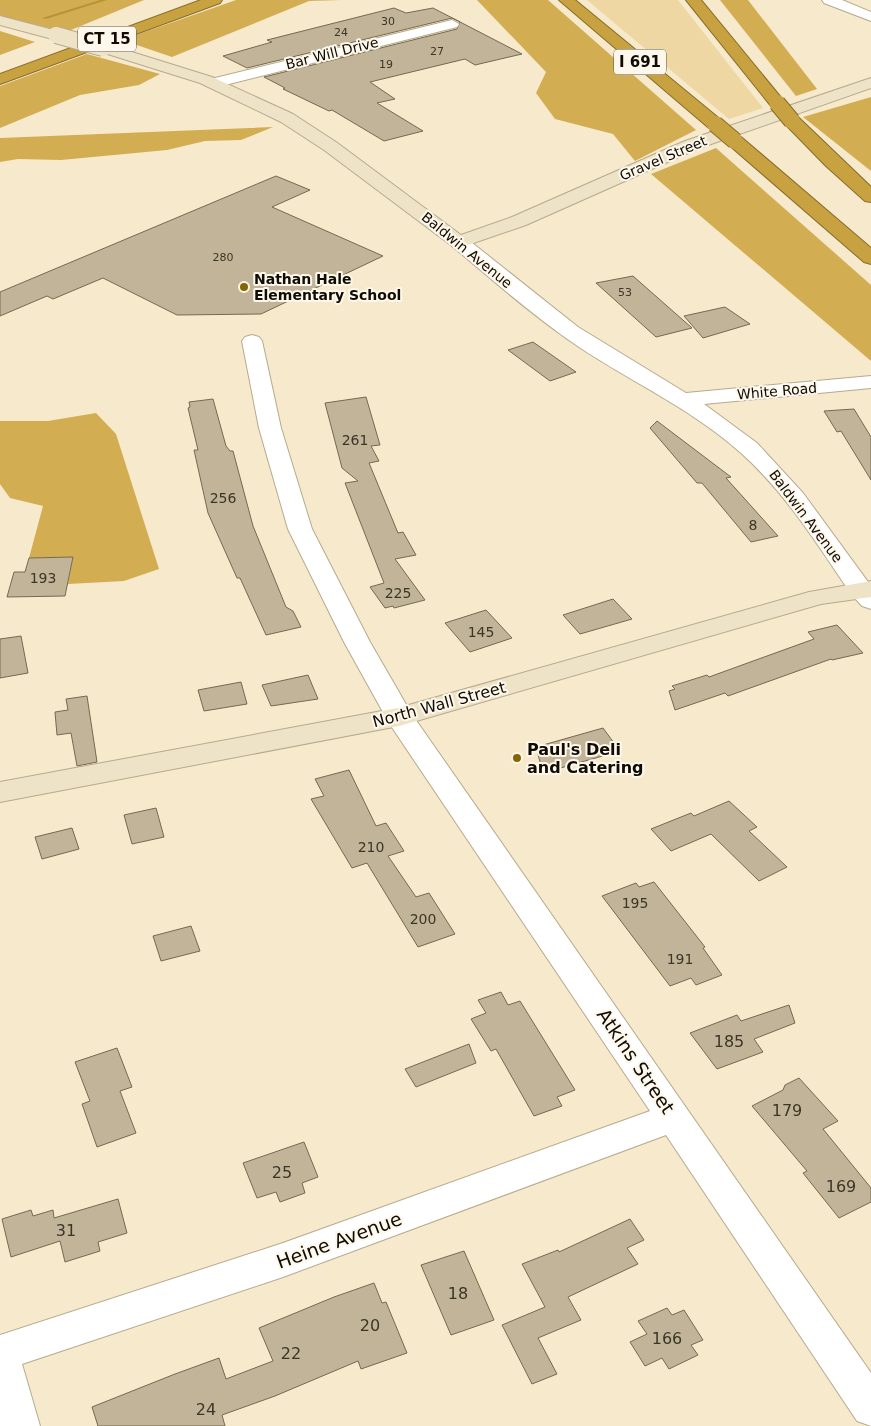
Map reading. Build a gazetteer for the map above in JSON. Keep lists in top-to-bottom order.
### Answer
{
  "streets": {
    "highway": ["CT 15", "I 691"],
    "street": [
      "Bar Will Drive",
      "Gravel Street",
      "Baldwin Avenue",
      "White Road",
      "North Wall Street",
      "Atkins Street",
      "Heine Avenue"
    ]
  },
  "crossings": [
    ["CT 15", "Baldwin Avenue"],
    ["Bar Will Drive", "Baldwin Avenue"],
    ["Gravel Street", "Baldwin Avenue"],
    ["Baldwin Avenue", "White Road"],
    ["Baldwin Avenue", "North Wall Street"],
    ["North Wall Street", "Atkins Street"],
    ["Atkins Street", "Heine Avenue"]
  ],
  "places": ["Nathan Hale Elementary School", "Paul's Deli and Catering"],
  "house_numbers": [
    "30",
    "24",
    "27",
    "19",
    "280",
    "53",
    "261",
    "256",
    "8",
    "193",
    "225",
    "145",
    "210",
    "195",
    "200",
    "191",
    "185",
    "179",
    "25",
    "169",
    "31",
    "18",
    "20",
    "166",
    "22",
    "24"
  ]
}
